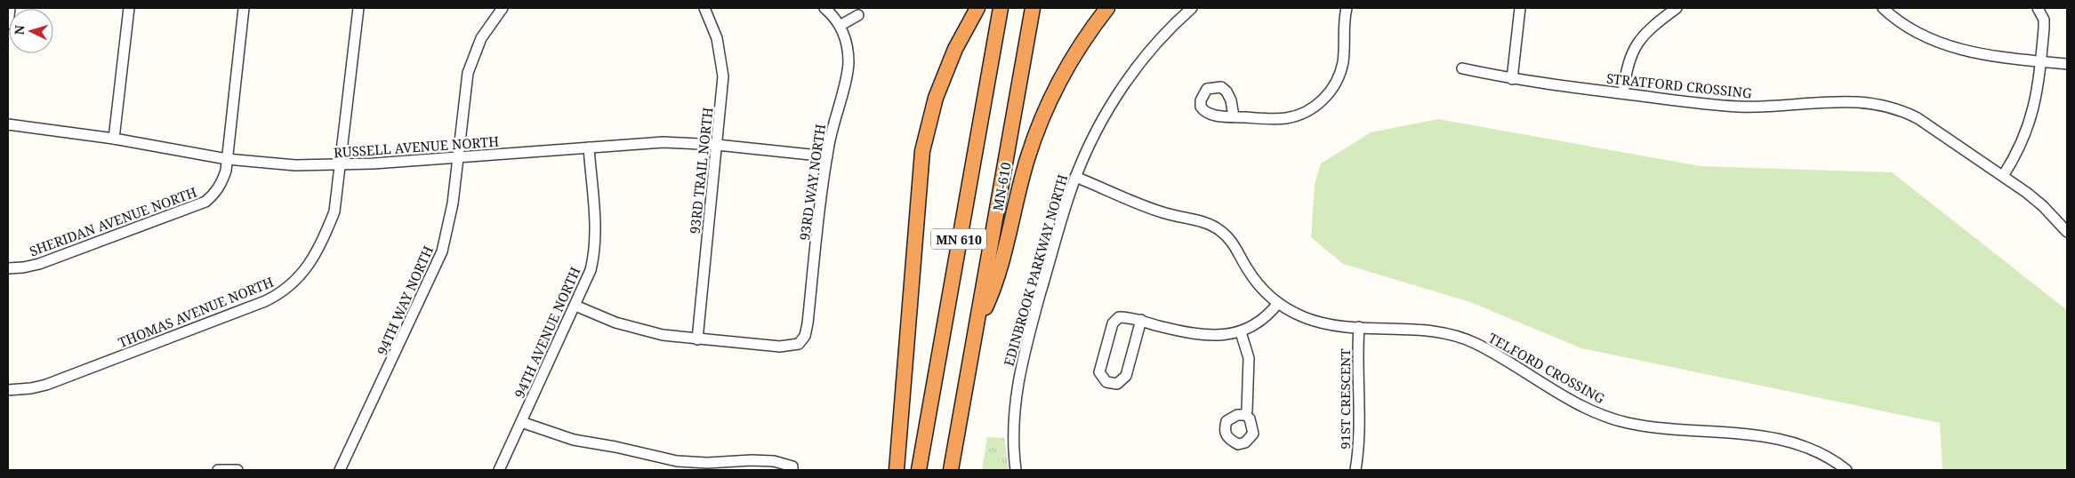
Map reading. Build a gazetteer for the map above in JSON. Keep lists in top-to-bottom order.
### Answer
{
  "streets": {
    "highway": ["MN-610", "MN 610"],
    "street": [
      "STRATFORD CROSSING",
      "RUSSELL AVENUE NORTH",
      "93RD TRAIL NORTH",
      "93RD WAY NORTH",
      "SHERIDAN AVENUE NORTH",
      "EDINBROOK PARKWAY NORTH",
      "94TH WAY NORTH",
      "THOMAS AVENUE NORTH",
      "94TH AVENUE NORTH",
      "TELFORD CROSSING",
      "91ST CRESCENT"
    ]
  },
  "crossings": [
    ["RUSSELL AVENUE NORTH", "93RD TRAIL NORTH"],
    ["RUSSELL AVENUE NORTH", "93RD WAY NORTH"],
    ["RUSSELL AVENUE NORTH", "SHERIDAN AVENUE NORTH"],
    ["RUSSELL AVENUE NORTH", "94TH WAY NORTH"],
    ["RUSSELL AVENUE NORTH", "THOMAS AVENUE NORTH"],
    ["RUSSELL AVENUE NORTH", "94TH AVENUE NORTH"],
    ["93RD TRAIL NORTH", "93RD WAY NORTH"],
    ["EDINBROOK PARKWAY NORTH", "TELFORD CROSSING"],
    ["TELFORD CROSSING", "91ST CRESCENT"]
  ],
  "north": "left"
}
